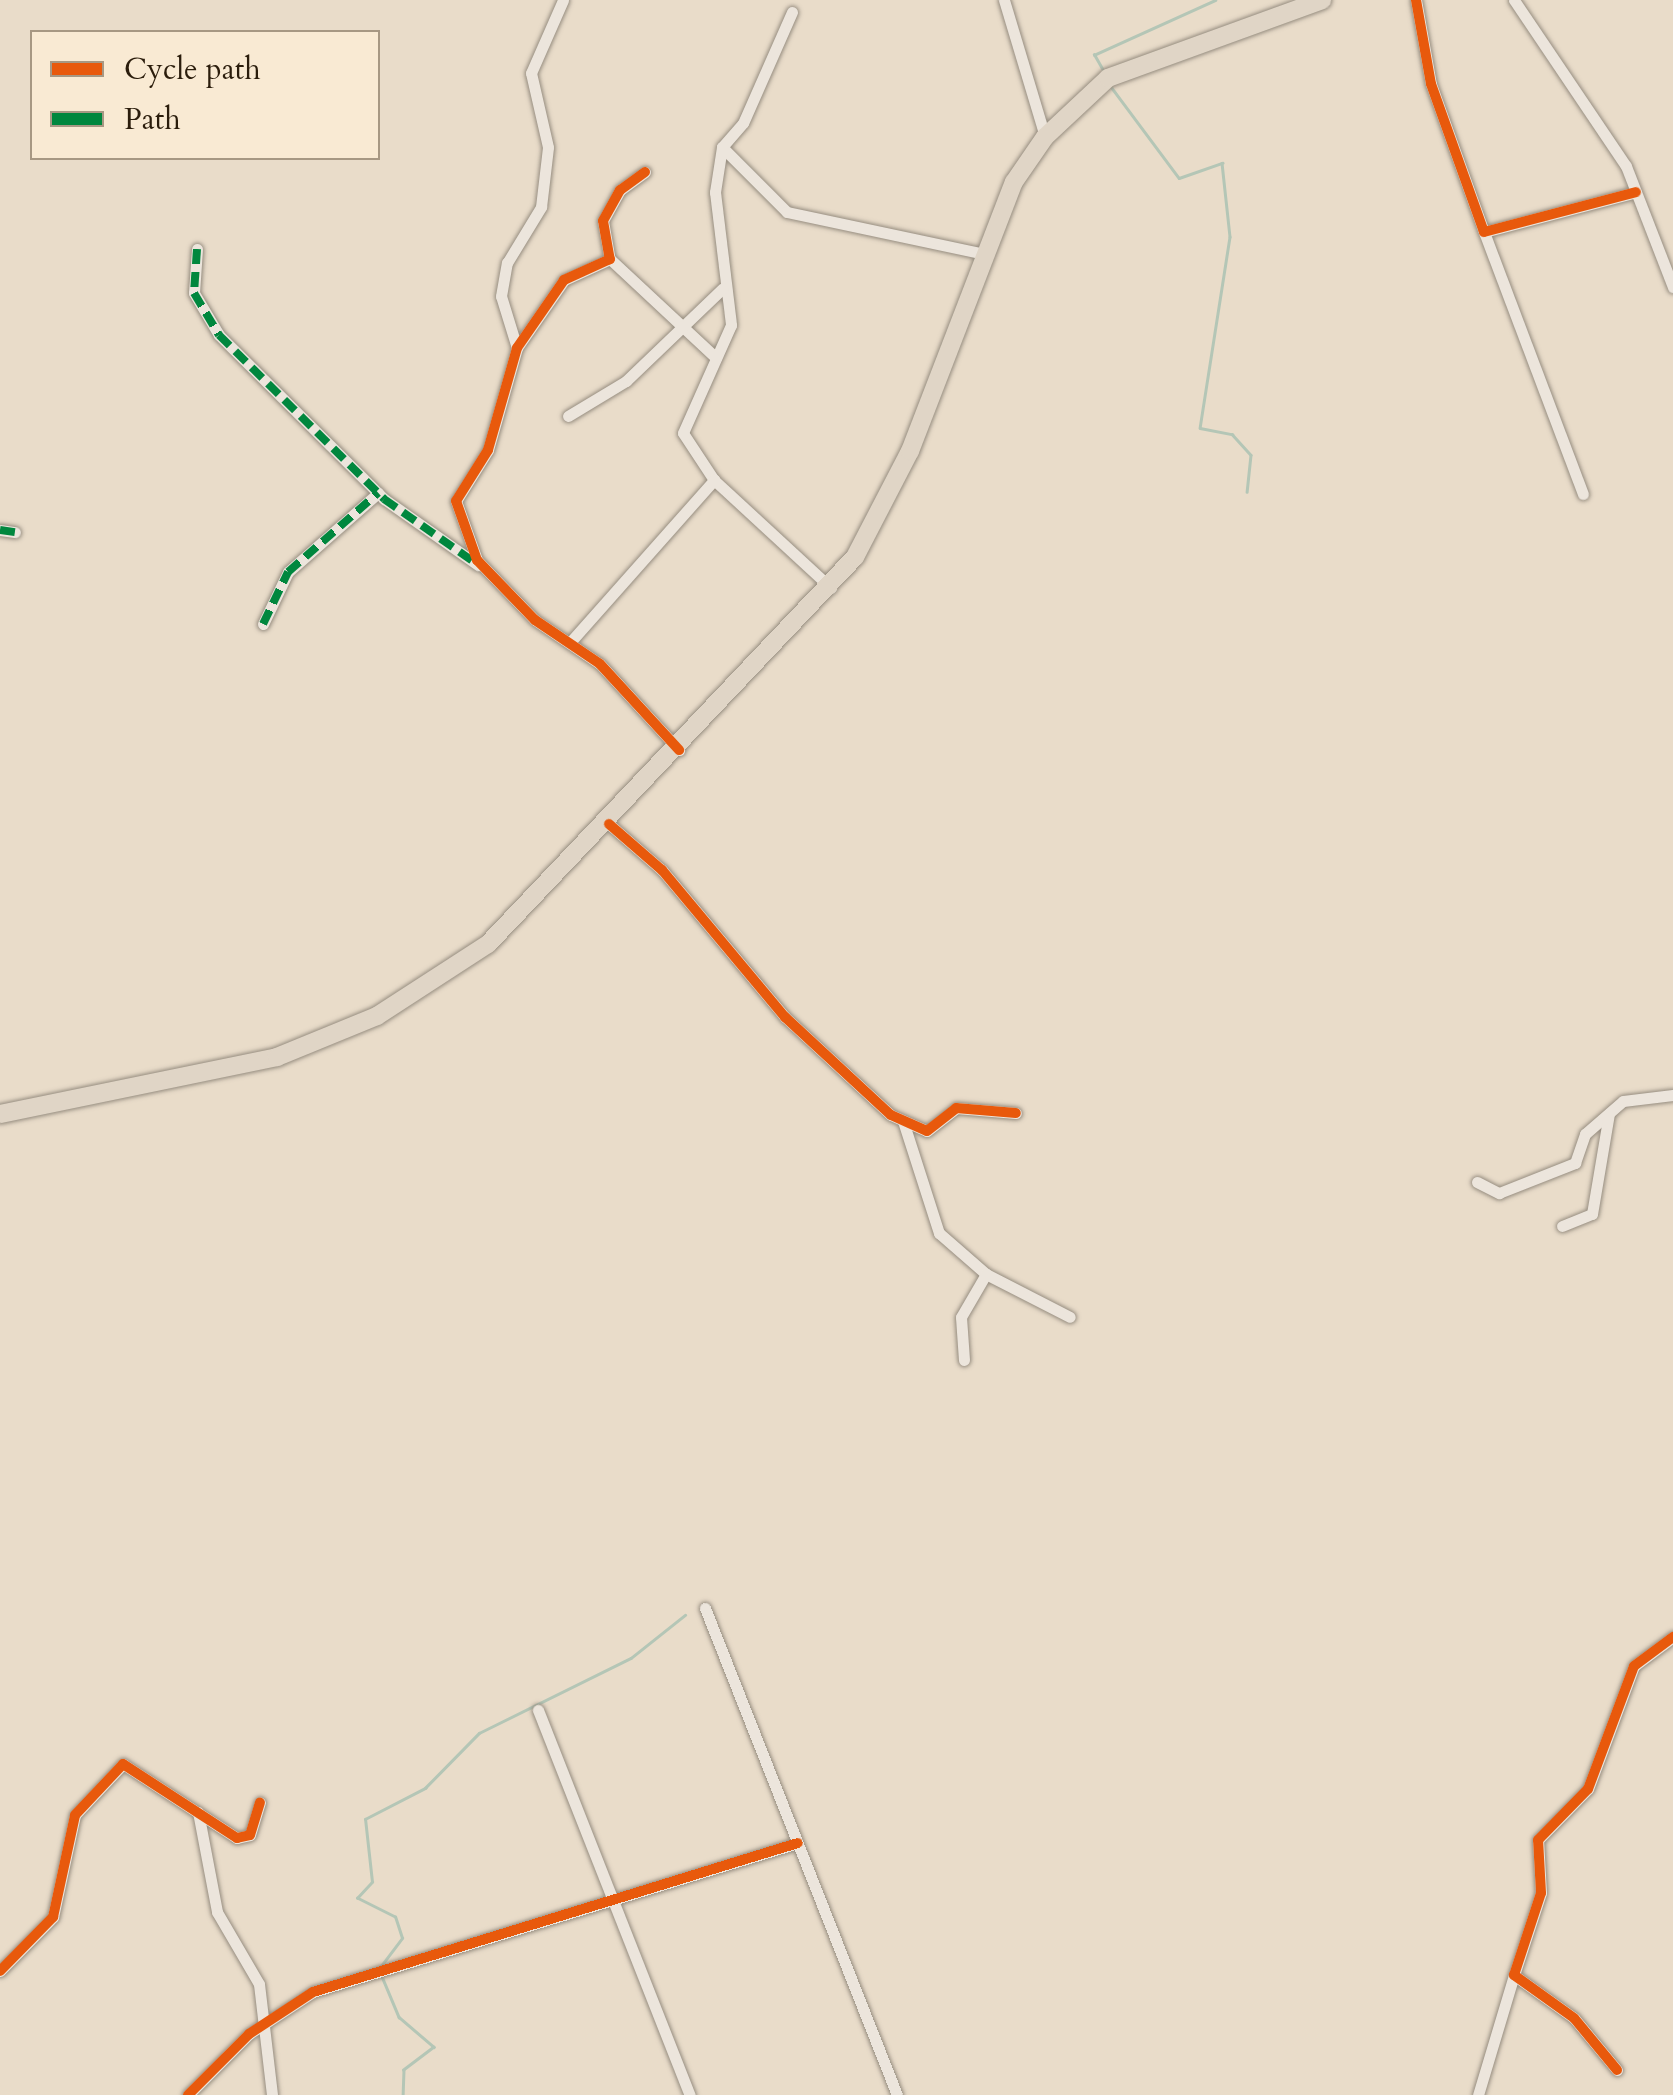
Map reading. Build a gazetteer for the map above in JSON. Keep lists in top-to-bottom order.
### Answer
{
  "legend": ["Cycle path", "Path"]
}
